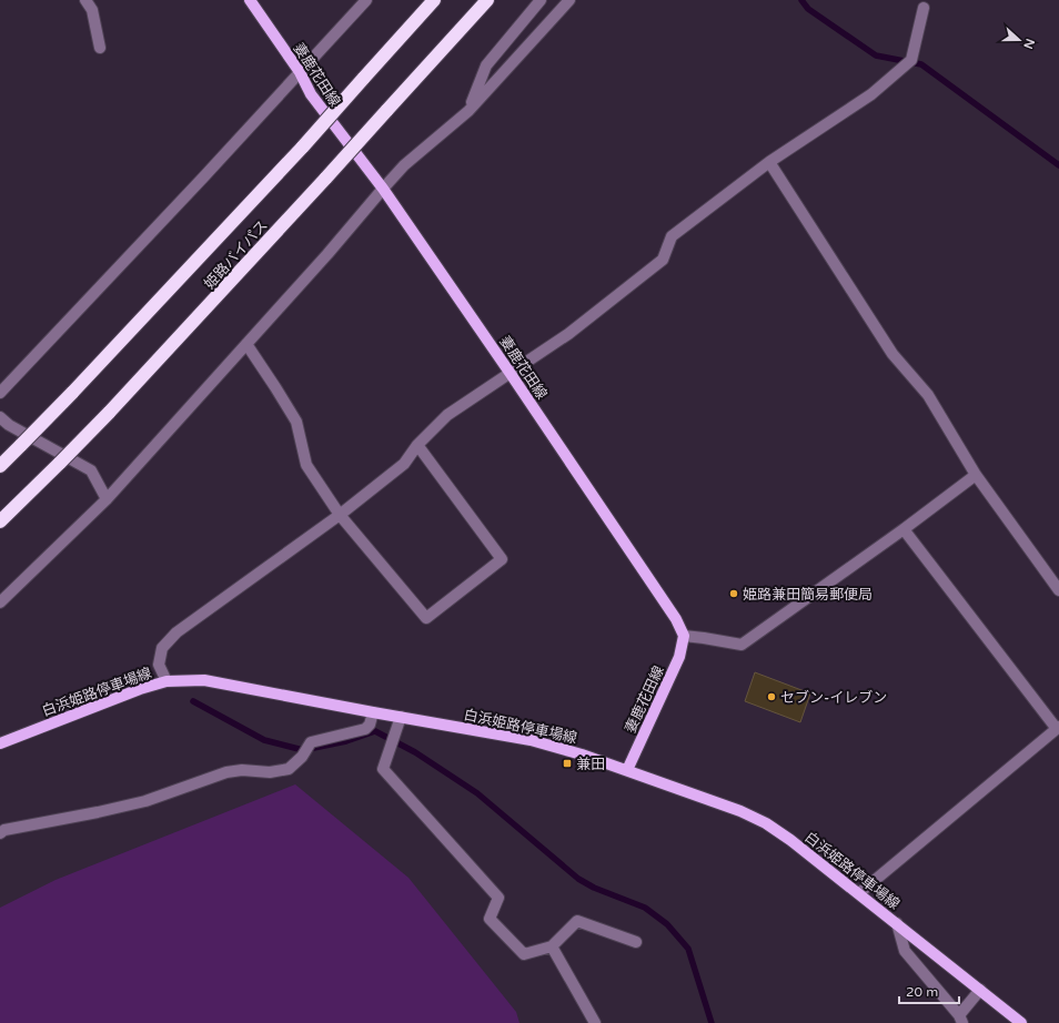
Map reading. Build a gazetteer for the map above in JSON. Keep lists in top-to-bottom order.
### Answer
{
  "streets": {
    "highway": ["姫路バイパス"],
    "main road": ["妻鹿花田線", "白浜姫路停車場線"]
  },
  "crossings": [
    ["妻鹿花田線", "白浜姫路停車場線"]
  ],
  "places": {
    "other": ["姫路兼田簡易郵便局", "セブン-イレブン"],
    "transit": ["兼田"]
  },
  "scale_bar": "20 m",
  "north": "right"
}
